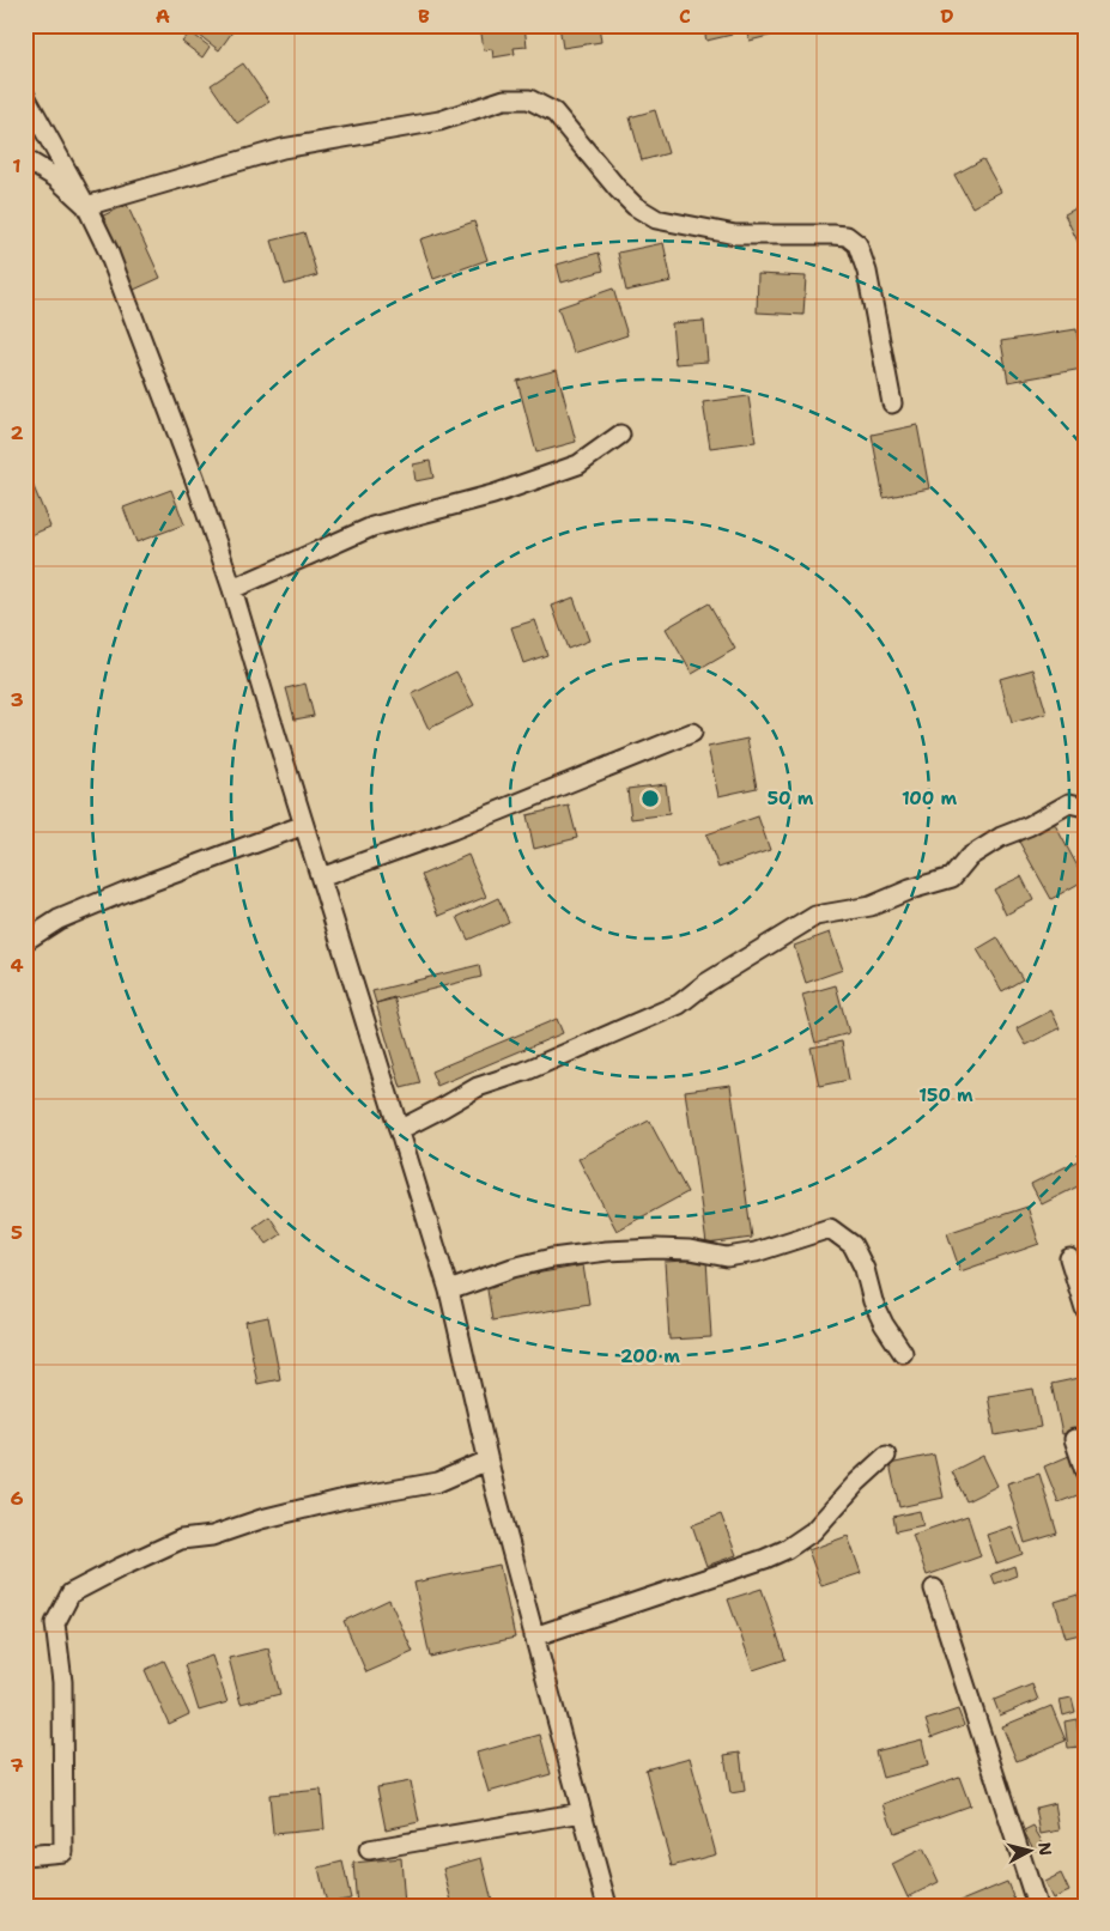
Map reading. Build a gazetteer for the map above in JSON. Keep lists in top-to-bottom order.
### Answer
{
  "north": "right",
  "grid": {
    "columns": [
      "A",
      "B",
      "C",
      "D"
    ],
    "rows": [
      "1",
      "2",
      "3",
      "4",
      "5",
      "6",
      "7"
    ]
  },
  "rings": [
    "50 m",
    "100 m",
    "150 m",
    "200 m"
  ]
}
